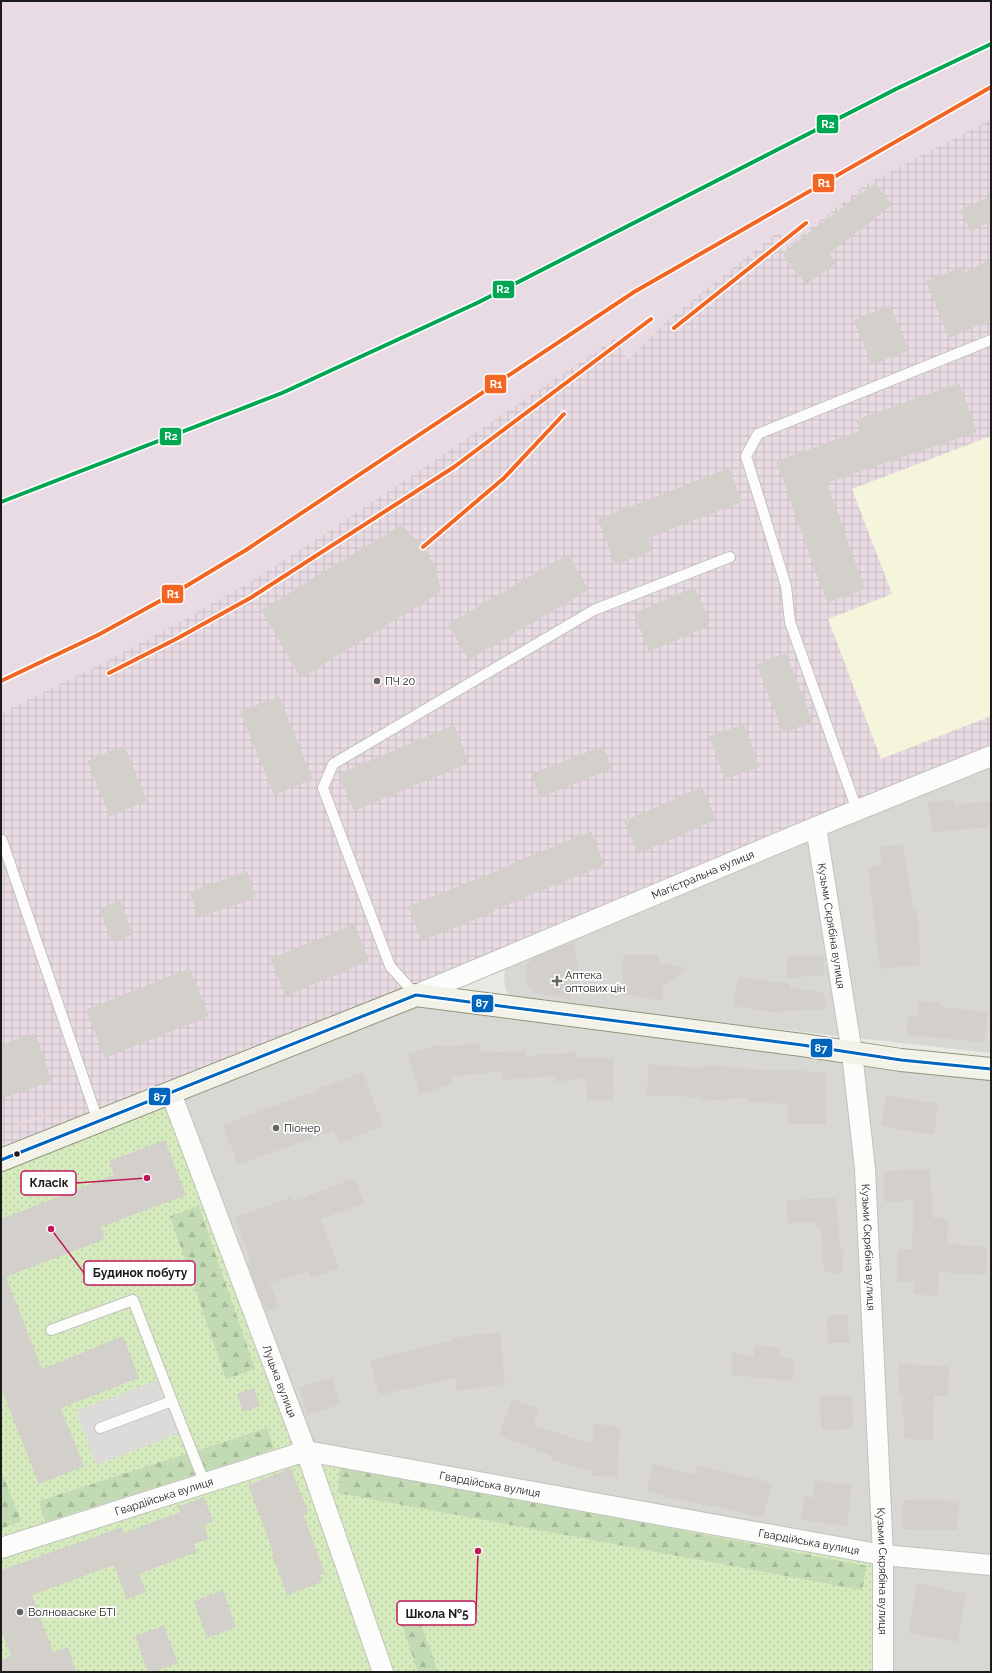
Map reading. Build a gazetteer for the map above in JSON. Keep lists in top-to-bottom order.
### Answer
{
  "streets": {
    "street": [
      "Магістральна вулиця",
      "Кузьми Скрябіна вулиця",
      "Луцька вулиця",
      "Гвардійська вулиця"
    ]
  },
  "crossings": [
    ["Магістральна вулиця", "Кузьми Скрябіна вулиця"],
    ["Кузьми Скрябіна вулиця", "Гвардійська вулиця"],
    ["Луцька вулиця", "Гвардійська вулиця"]
  ],
  "places": {
    "other": [
      "ПЧ 20",
      "Піонер",
      "Класік",
      "Будинок побуту",
      "Школа №5",
      "Волноваське БТІ"
    ],
    "health": ["Аптека оптових цін"]
  },
  "lines": ["transit line R2", "transit line R1", "transit line 87"]
}
